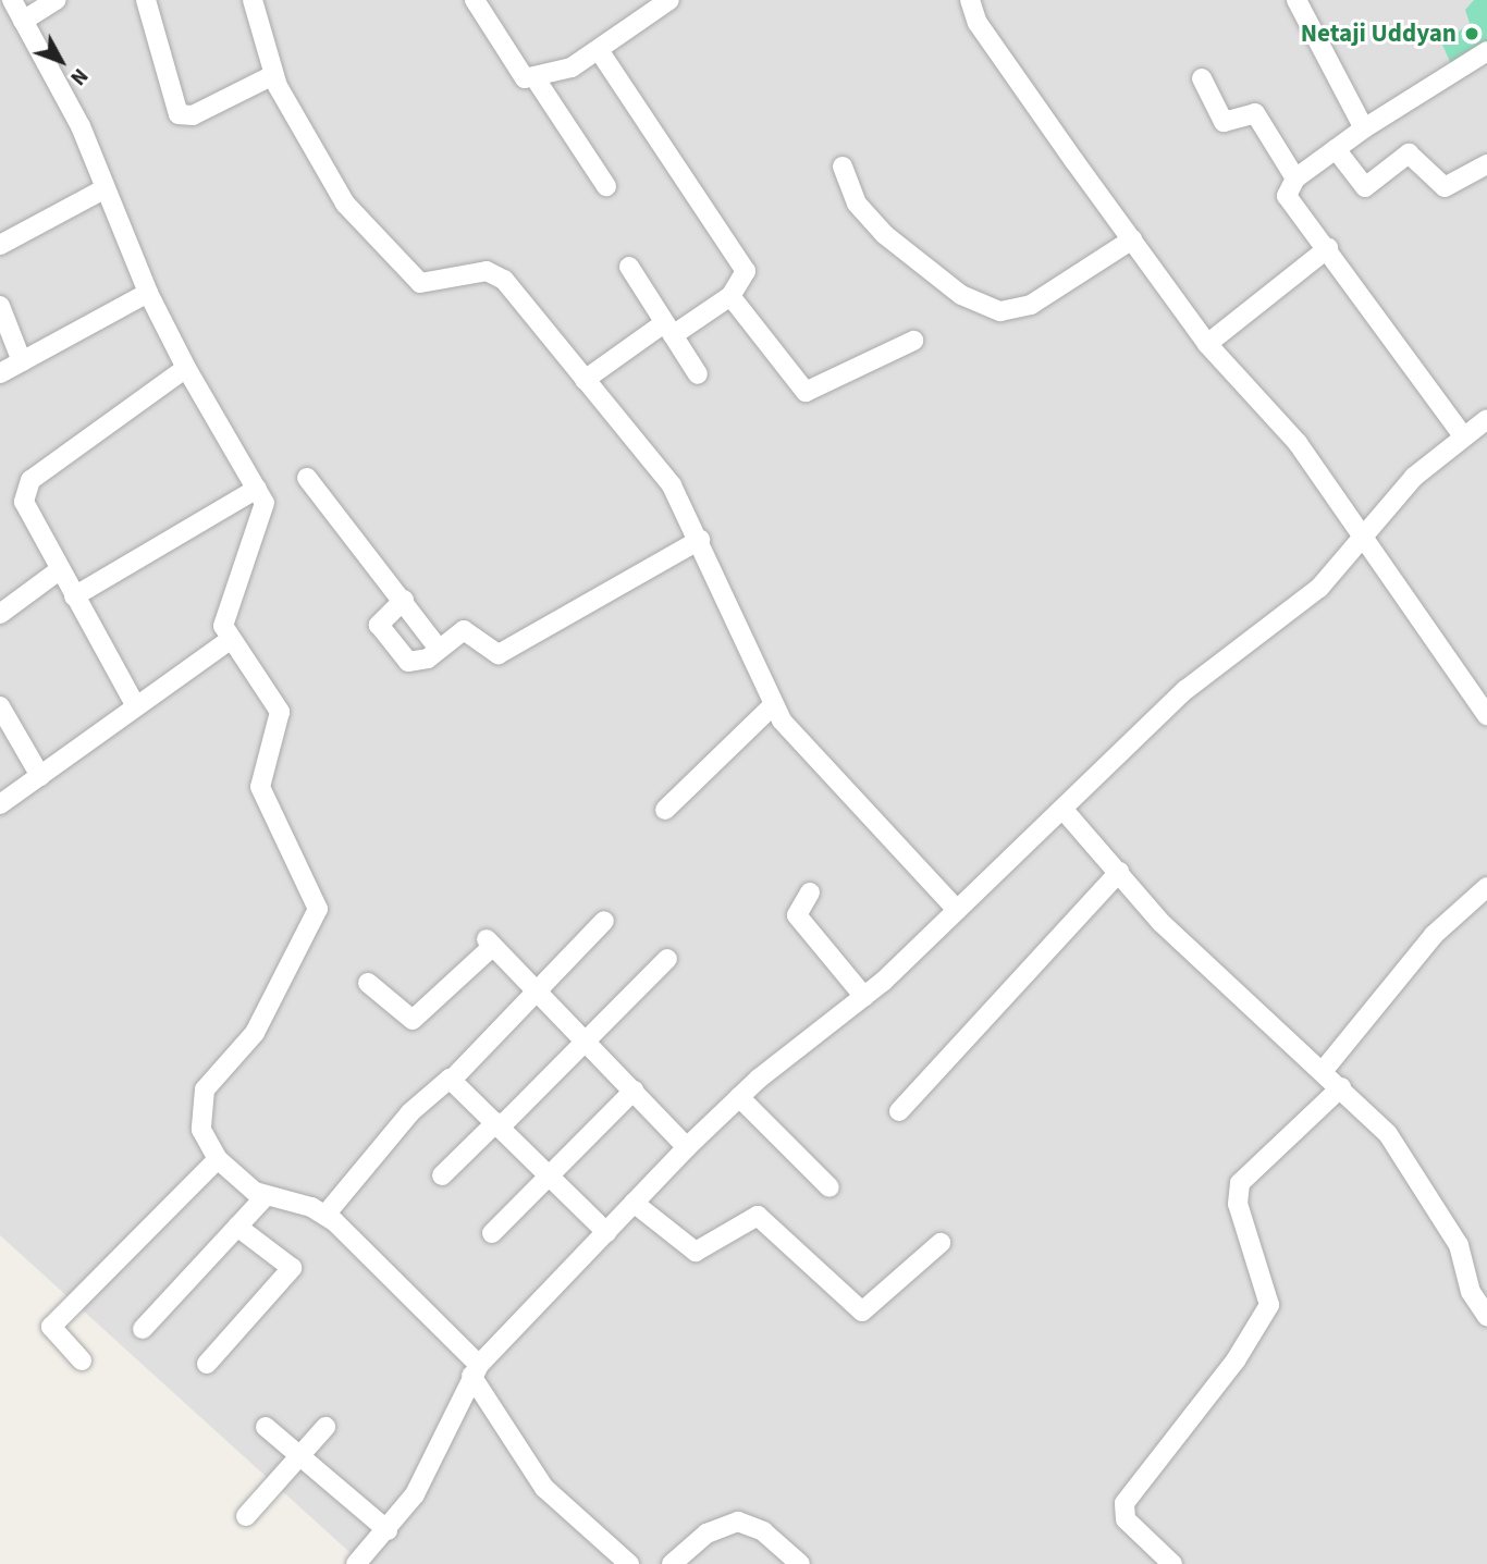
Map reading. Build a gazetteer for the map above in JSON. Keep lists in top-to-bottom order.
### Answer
{
  "places": ["Netaji Uddyan"],
  "north": "bottom right"
}
